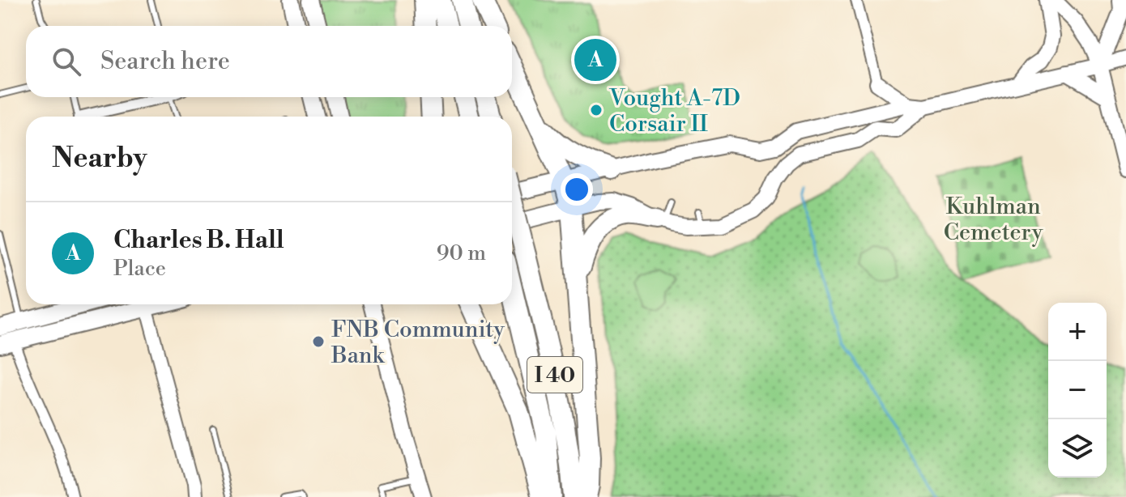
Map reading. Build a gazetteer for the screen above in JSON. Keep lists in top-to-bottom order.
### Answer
{
  "streets": {
    "highway": ["I 40"]
  },
  "parks": ["Kuhlman Cemetery"],
  "places": ["Vought A-7D Corsair II", "FNB Community Bank"],
  "page": {
    "search": "Search here",
    "pins": "A",
    "heading": "Nearby",
    "list": [
      {
        "mark": "A",
        "name": "Charles B. Hall",
        "note": "Place",
        "value": "90 m"
      }
    ],
    "map_buttons": ["+", "−"]
  }
}
